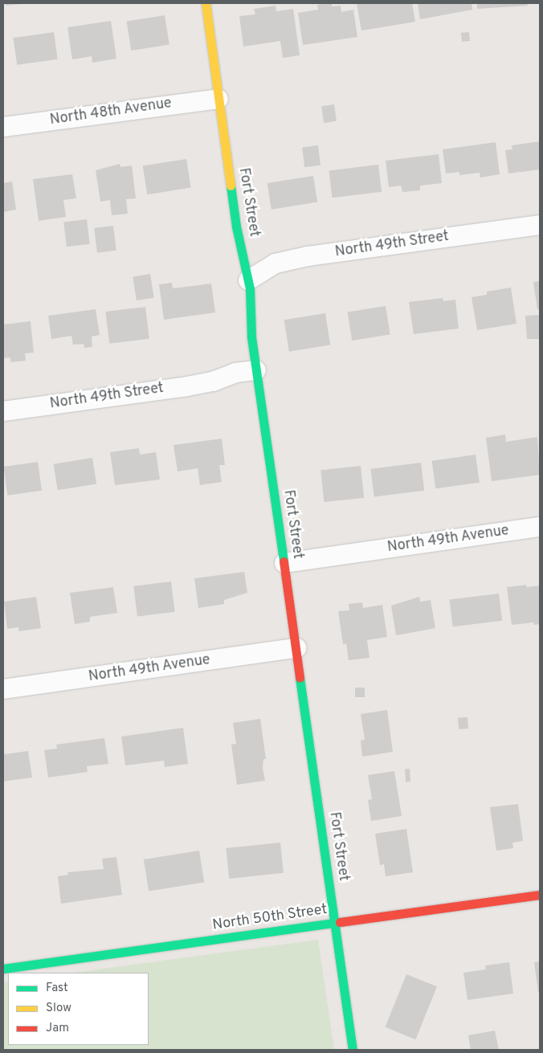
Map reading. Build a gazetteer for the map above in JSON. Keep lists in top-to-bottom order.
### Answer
{
  "streets": {
    "street": [
      "North 48th Avenue",
      "Fort Street",
      "North 49th Street",
      "North 49th Avenue",
      "North 50th Street"
    ]
  },
  "crossings": [
    ["North 48th Avenue", "Fort Street"],
    ["Fort Street", "North 49th Street"],
    ["Fort Street", "North 49th Avenue"],
    ["Fort Street", "North 50th Street"]
  ],
  "legend": ["Fast", "Slow", "Jam"]
}
